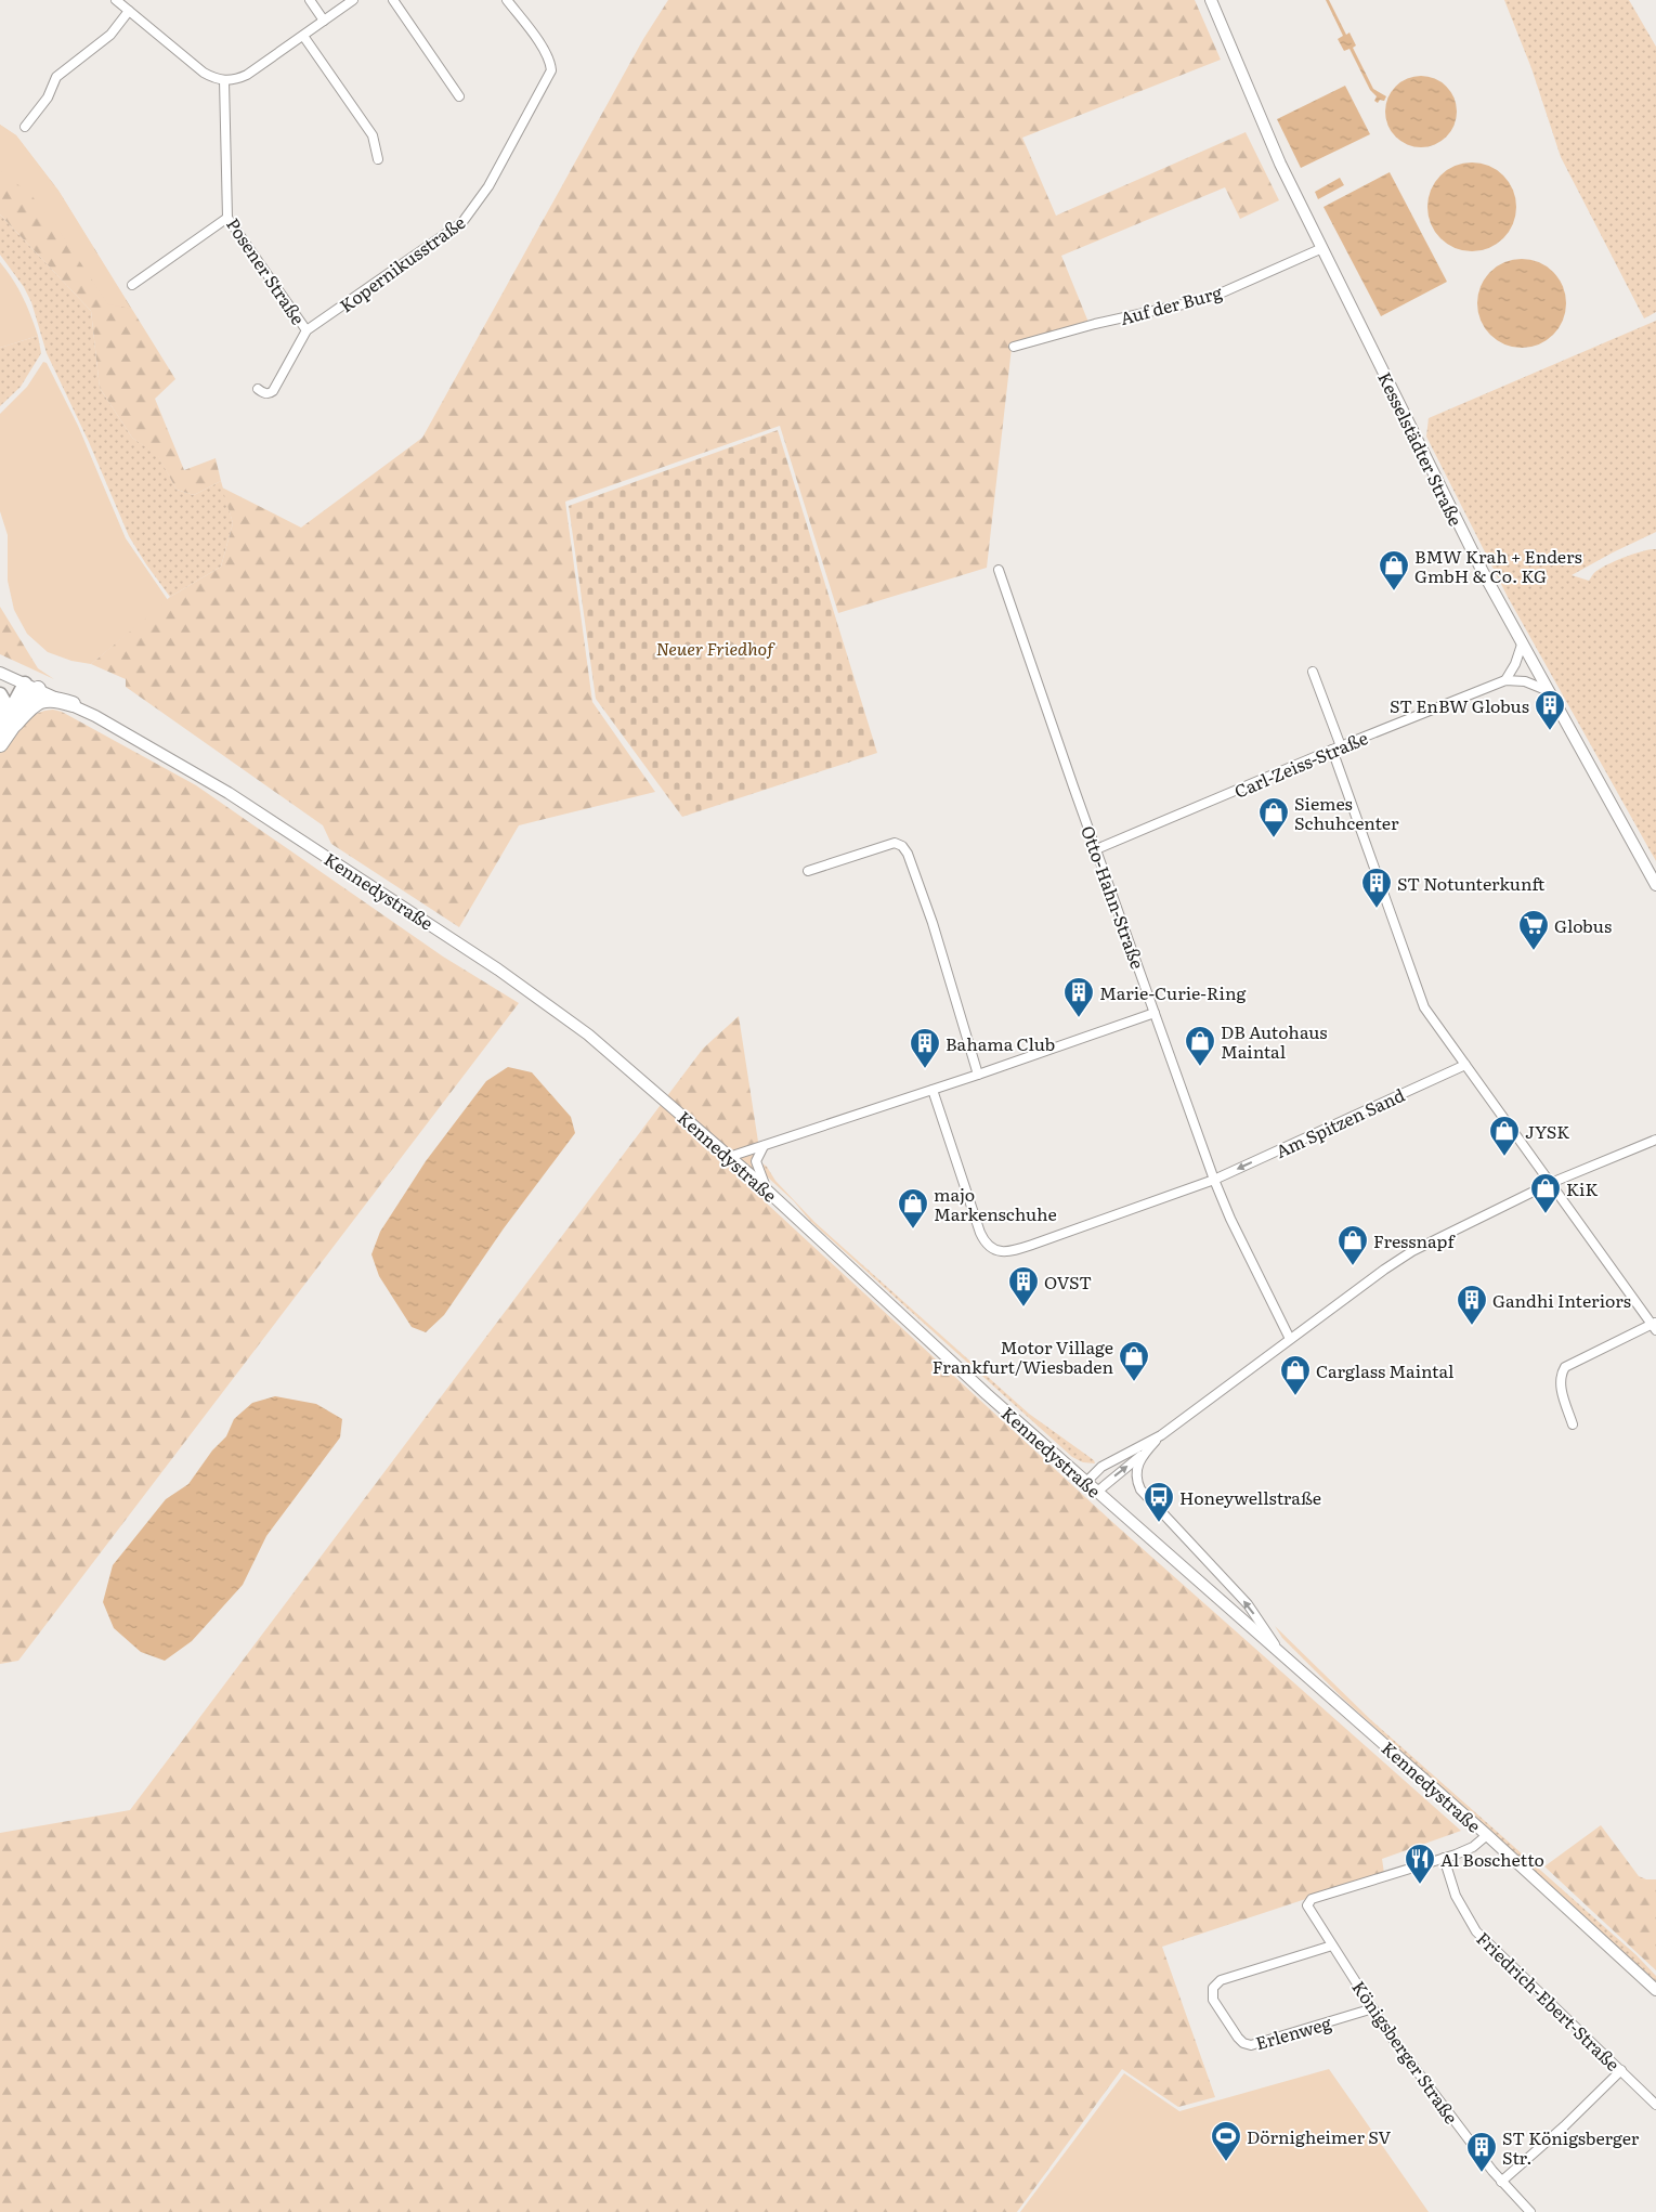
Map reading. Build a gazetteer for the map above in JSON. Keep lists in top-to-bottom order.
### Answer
{
  "streets": {
    "main road": ["Kesselstädter Straße", "Kennedystraße"],
    "street": [
      "Kopernikusstraße",
      "Posener Straße",
      "Auf der Burg",
      "Carl-Zeiss-Straße",
      "Otto-Hahn-Straße",
      "Am Spitzen Sand",
      "Friedrich-Ebert-Straße",
      "Erlenweg",
      "Königsberger Straße"
    ]
  },
  "crossings": [
    ["Kopernikusstraße", "Posener Straße"],
    ["Auf der Burg", "Kesselstädter Straße"],
    ["Carl-Zeiss-Straße", "Otto-Hahn-Straße"],
    ["Otto-Hahn-Straße", "Am Spitzen Sand"],
    ["Friedrich-Ebert-Straße", "Königsberger Straße"],
    ["Erlenweg", "Königsberger Straße"]
  ],
  "one_way": ["Am Spitzen Sand"],
  "parks": ["Neuer Friedhof"],
  "places": {
    "shop": [
      "BMW Krah + Enders GmbH & Co. KG",
      "Siemes Schuhcenter",
      "DB Autohaus Maintal",
      "JYSK",
      "KiK",
      "majo Markenschuhe",
      "Fressnapf",
      "Motor Village Frankfurt/Wiesbaden",
      "Carglass Maintal"
    ],
    "building": [
      "ST EnBW Globus",
      "ST Notunterkunft",
      "Marie-Curie-Ring",
      "Bahama Club",
      "OVST",
      "Gandhi Interiors",
      "ST Königsberger Str."
    ],
    "supermarket": ["Globus"],
    "bus stop": ["Honeywellstraße"],
    "restaurant": ["Al Boschetto"],
    "sports": ["Dörnigheimer SV"]
  }
}
